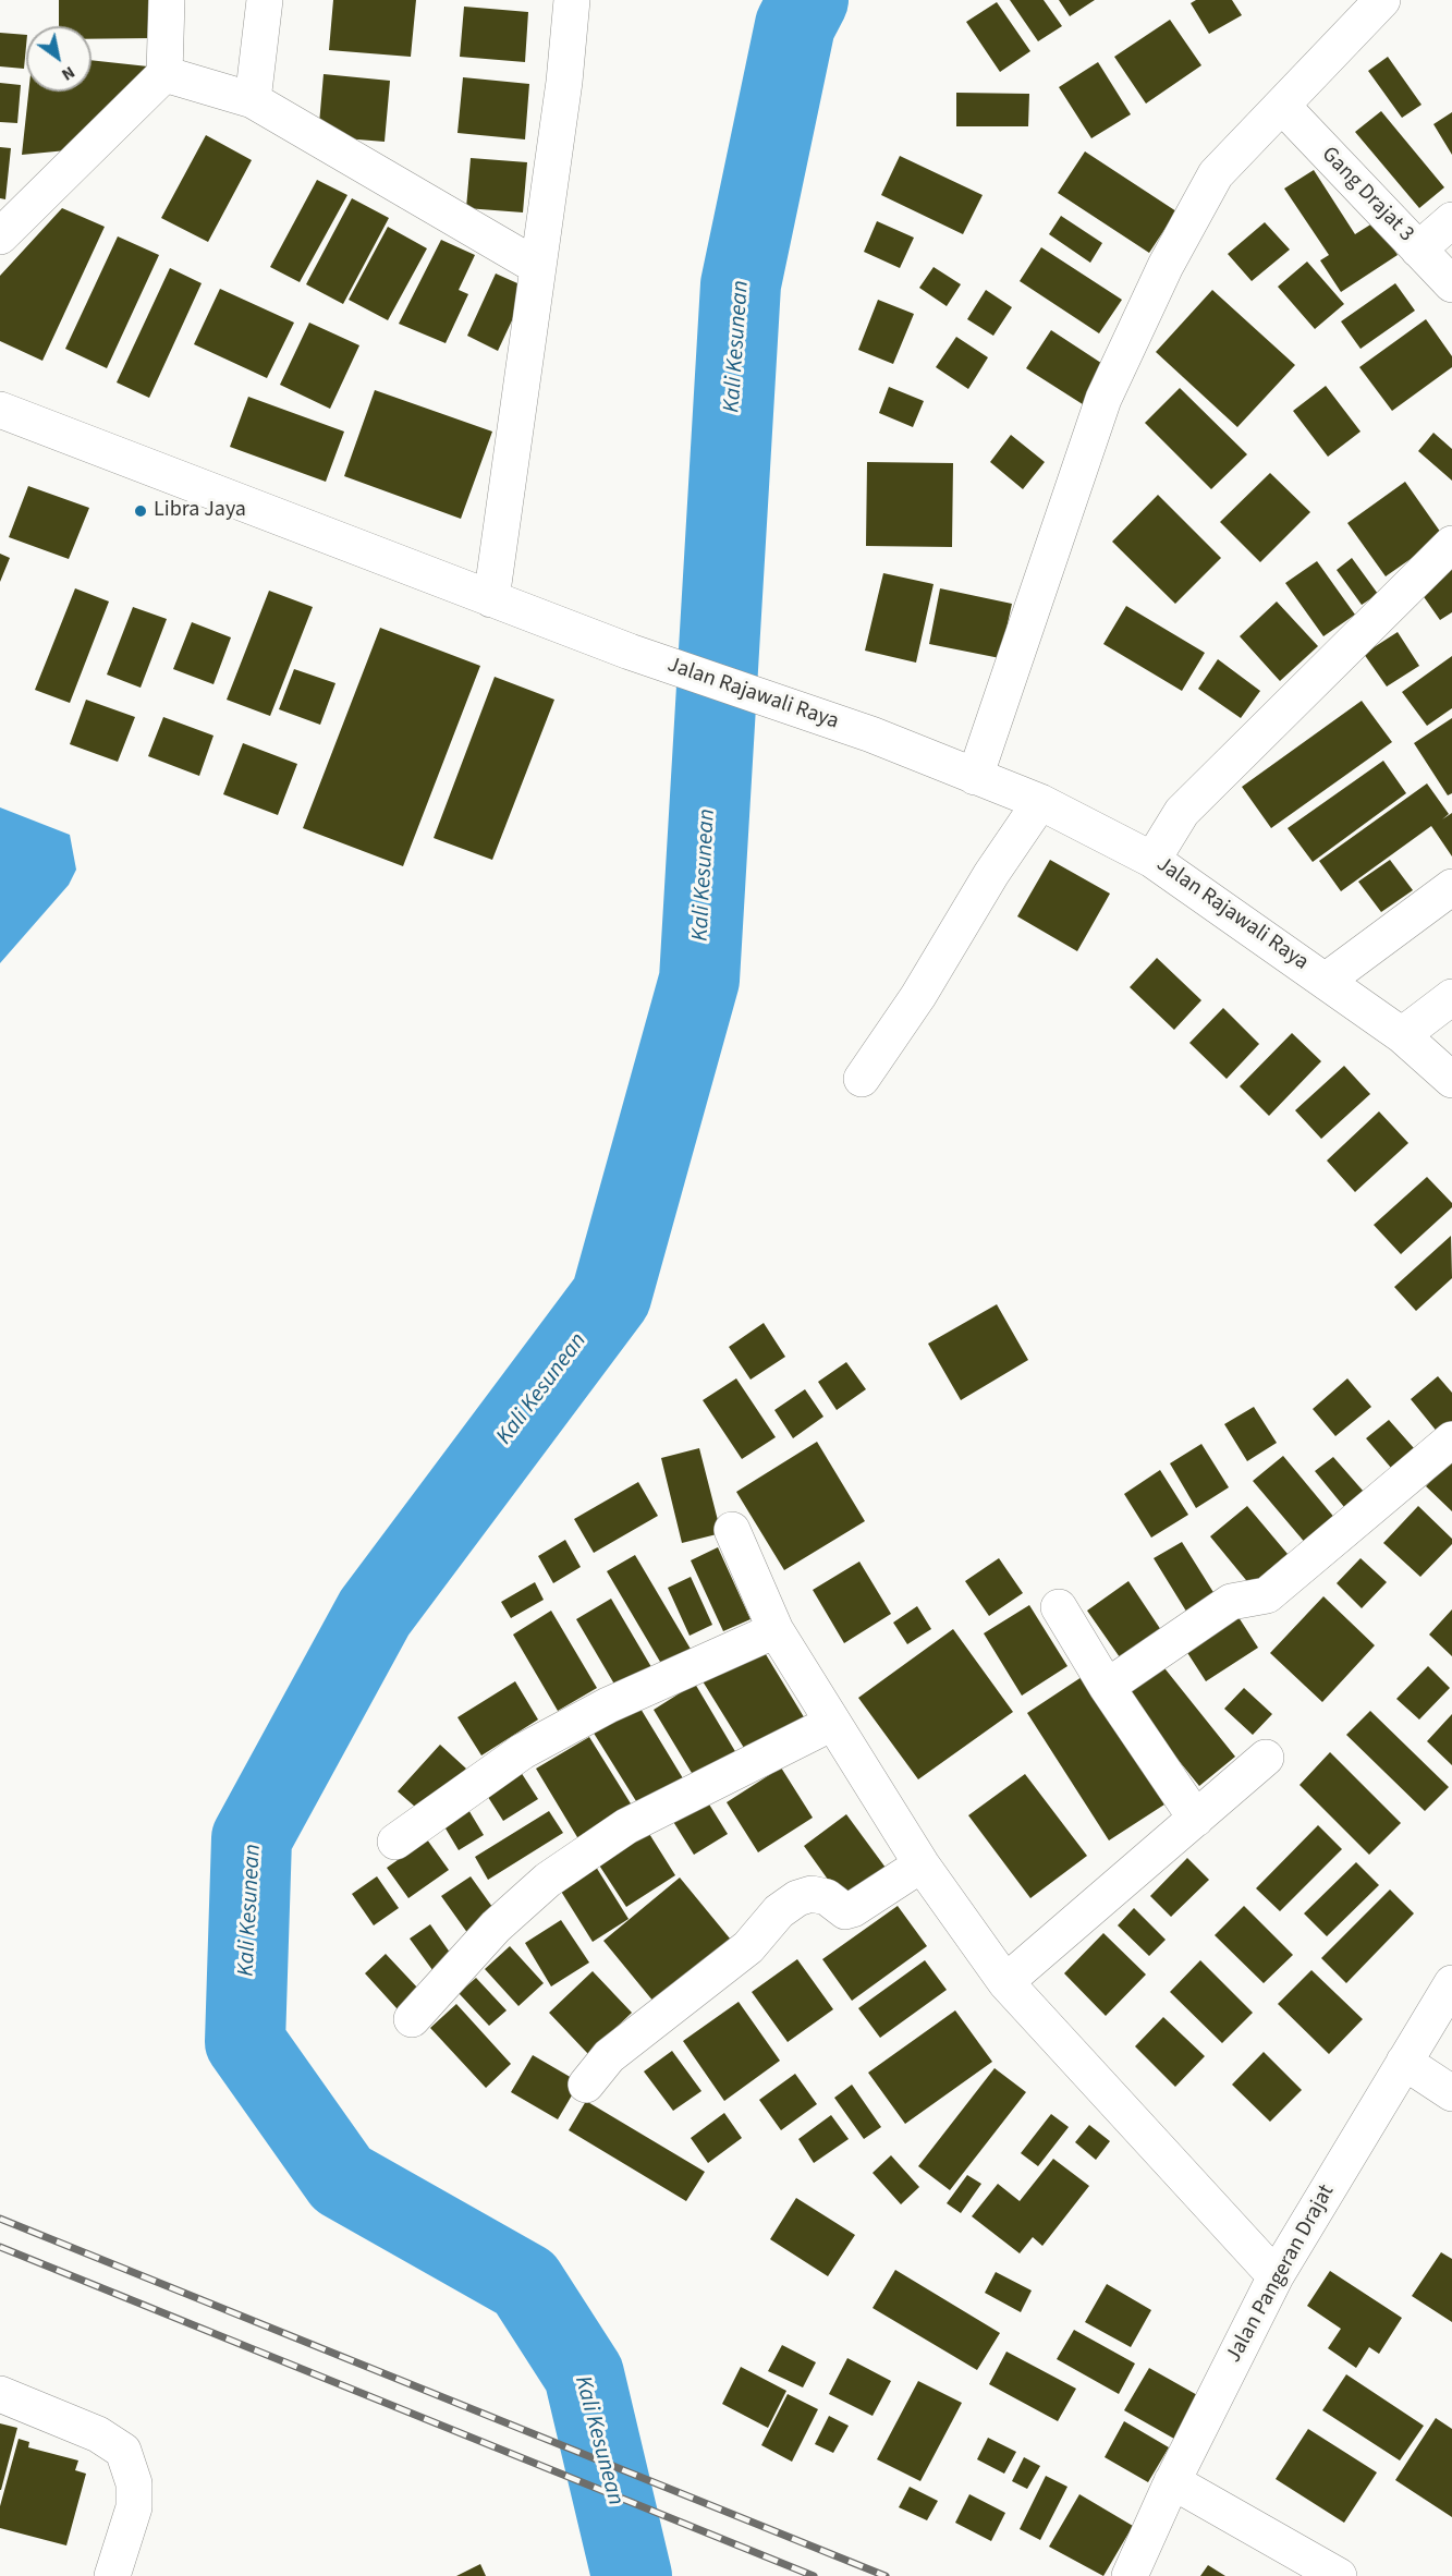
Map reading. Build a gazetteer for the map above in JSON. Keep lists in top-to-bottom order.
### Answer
{
  "streets": {
    "street": ["Gang Drajat 3", "Jalan Rajawali Raya", "Jalan Pangeran Drajat"]
  },
  "water": ["Kali Kesunean"],
  "places": ["Libra Jaya"],
  "north": "bottom right"
}
